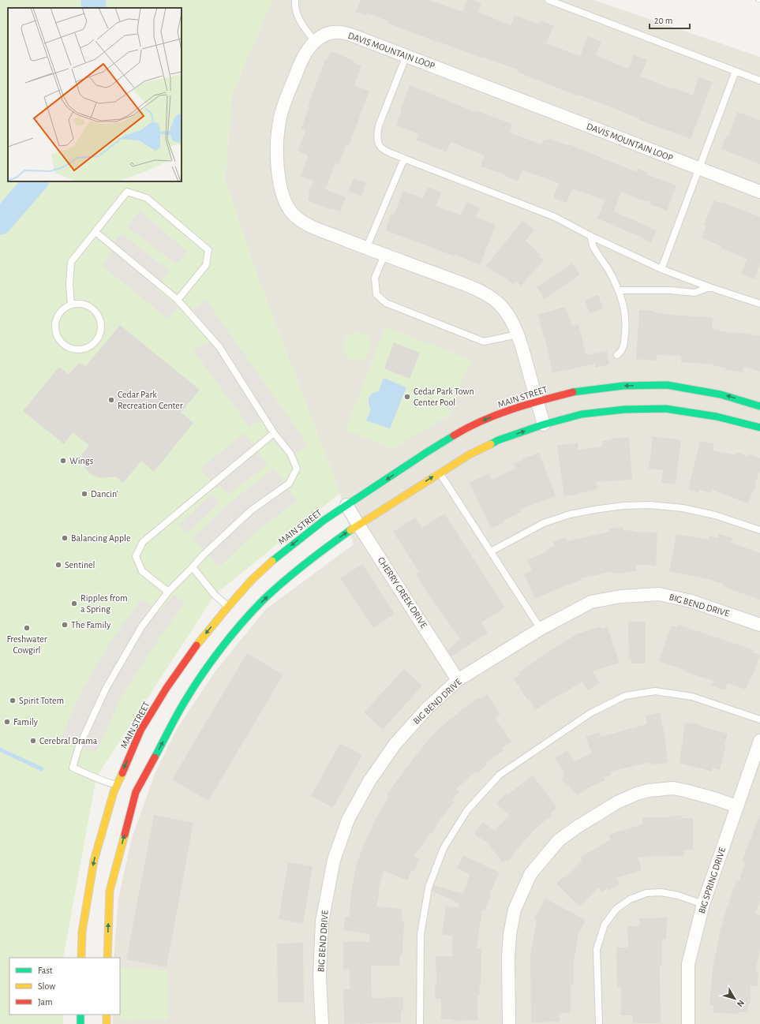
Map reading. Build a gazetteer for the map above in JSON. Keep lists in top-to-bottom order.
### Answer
{
  "streets": {
    "street": [
      "DAVIS MOUNTAIN LOOP",
      "MAIN STREET",
      "CHERRY CREEK DRIVE",
      "BIG BEND DRIVE",
      "BIG SPRING DRIVE"
    ]
  },
  "crossings": [
    ["DAVIS MOUNTAIN LOOP", "MAIN STREET"],
    ["MAIN STREET", "CHERRY CREEK DRIVE"],
    ["CHERRY CREEK DRIVE", "BIG BEND DRIVE"]
  ],
  "one_way": ["MAIN STREET"],
  "places": [
    "Cedar Park Town Center Pool",
    "Cedar Park Recreation Center",
    "Wings",
    "Dancin'",
    "Balancing Apple",
    "Sentinel",
    "Ripples from a Spring",
    "The Family",
    "Freshwater Cowgirl",
    "Spirit Totem",
    "Family",
    "Cerebral Drama"
  ],
  "legend": ["Fast", "Slow", "Jam"],
  "scale_bar": "20 m",
  "north": "bottom right"
}
